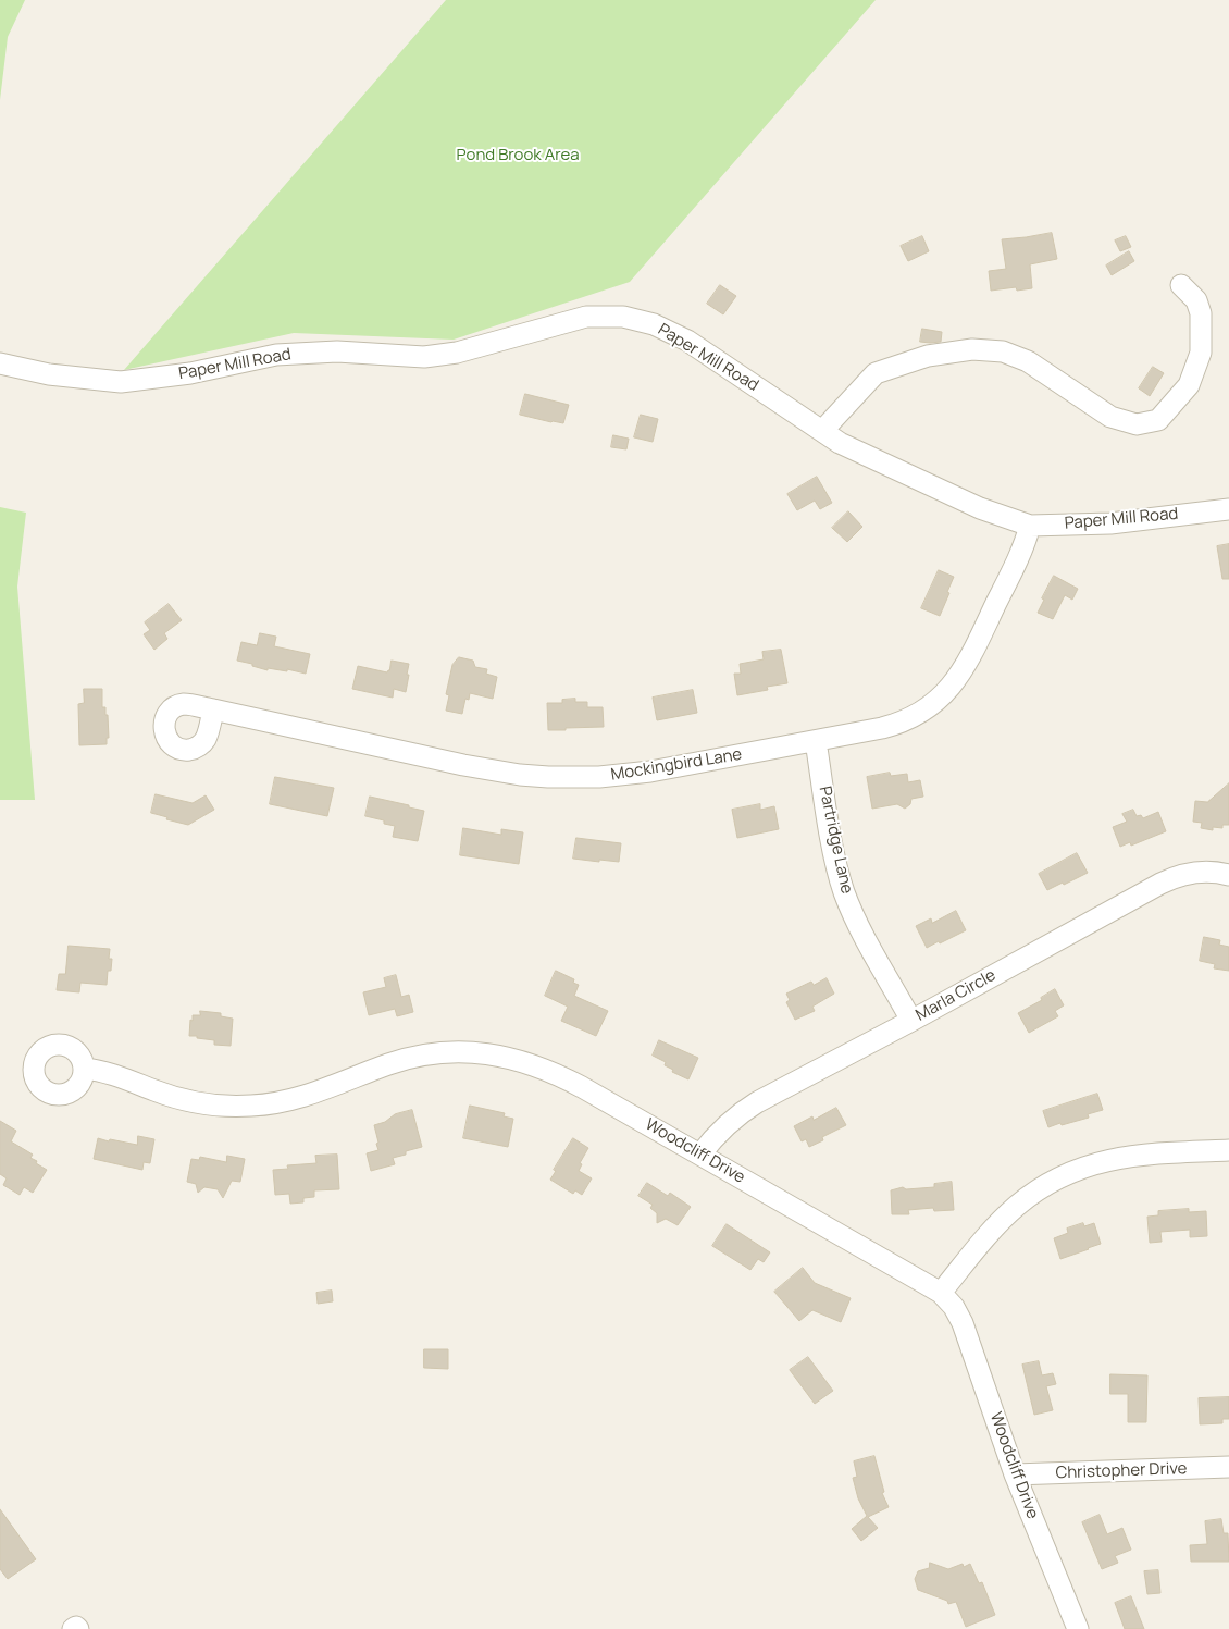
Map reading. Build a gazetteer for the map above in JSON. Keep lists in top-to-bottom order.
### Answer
{
  "streets": {
    "street": [
      "Paper Mill Road",
      "Mockingbird Lane",
      "Partridge Lane",
      "Marla Circle",
      "Woodcliff Drive",
      "Christopher Drive"
    ]
  },
  "crossings": [
    ["Paper Mill Road", "Mockingbird Lane"],
    ["Mockingbird Lane", "Partridge Lane"],
    ["Partridge Lane", "Marla Circle"],
    ["Marla Circle", "Woodcliff Drive"],
    ["Woodcliff Drive", "Christopher Drive"]
  ],
  "parks": ["Pond Brook Area"]
}
